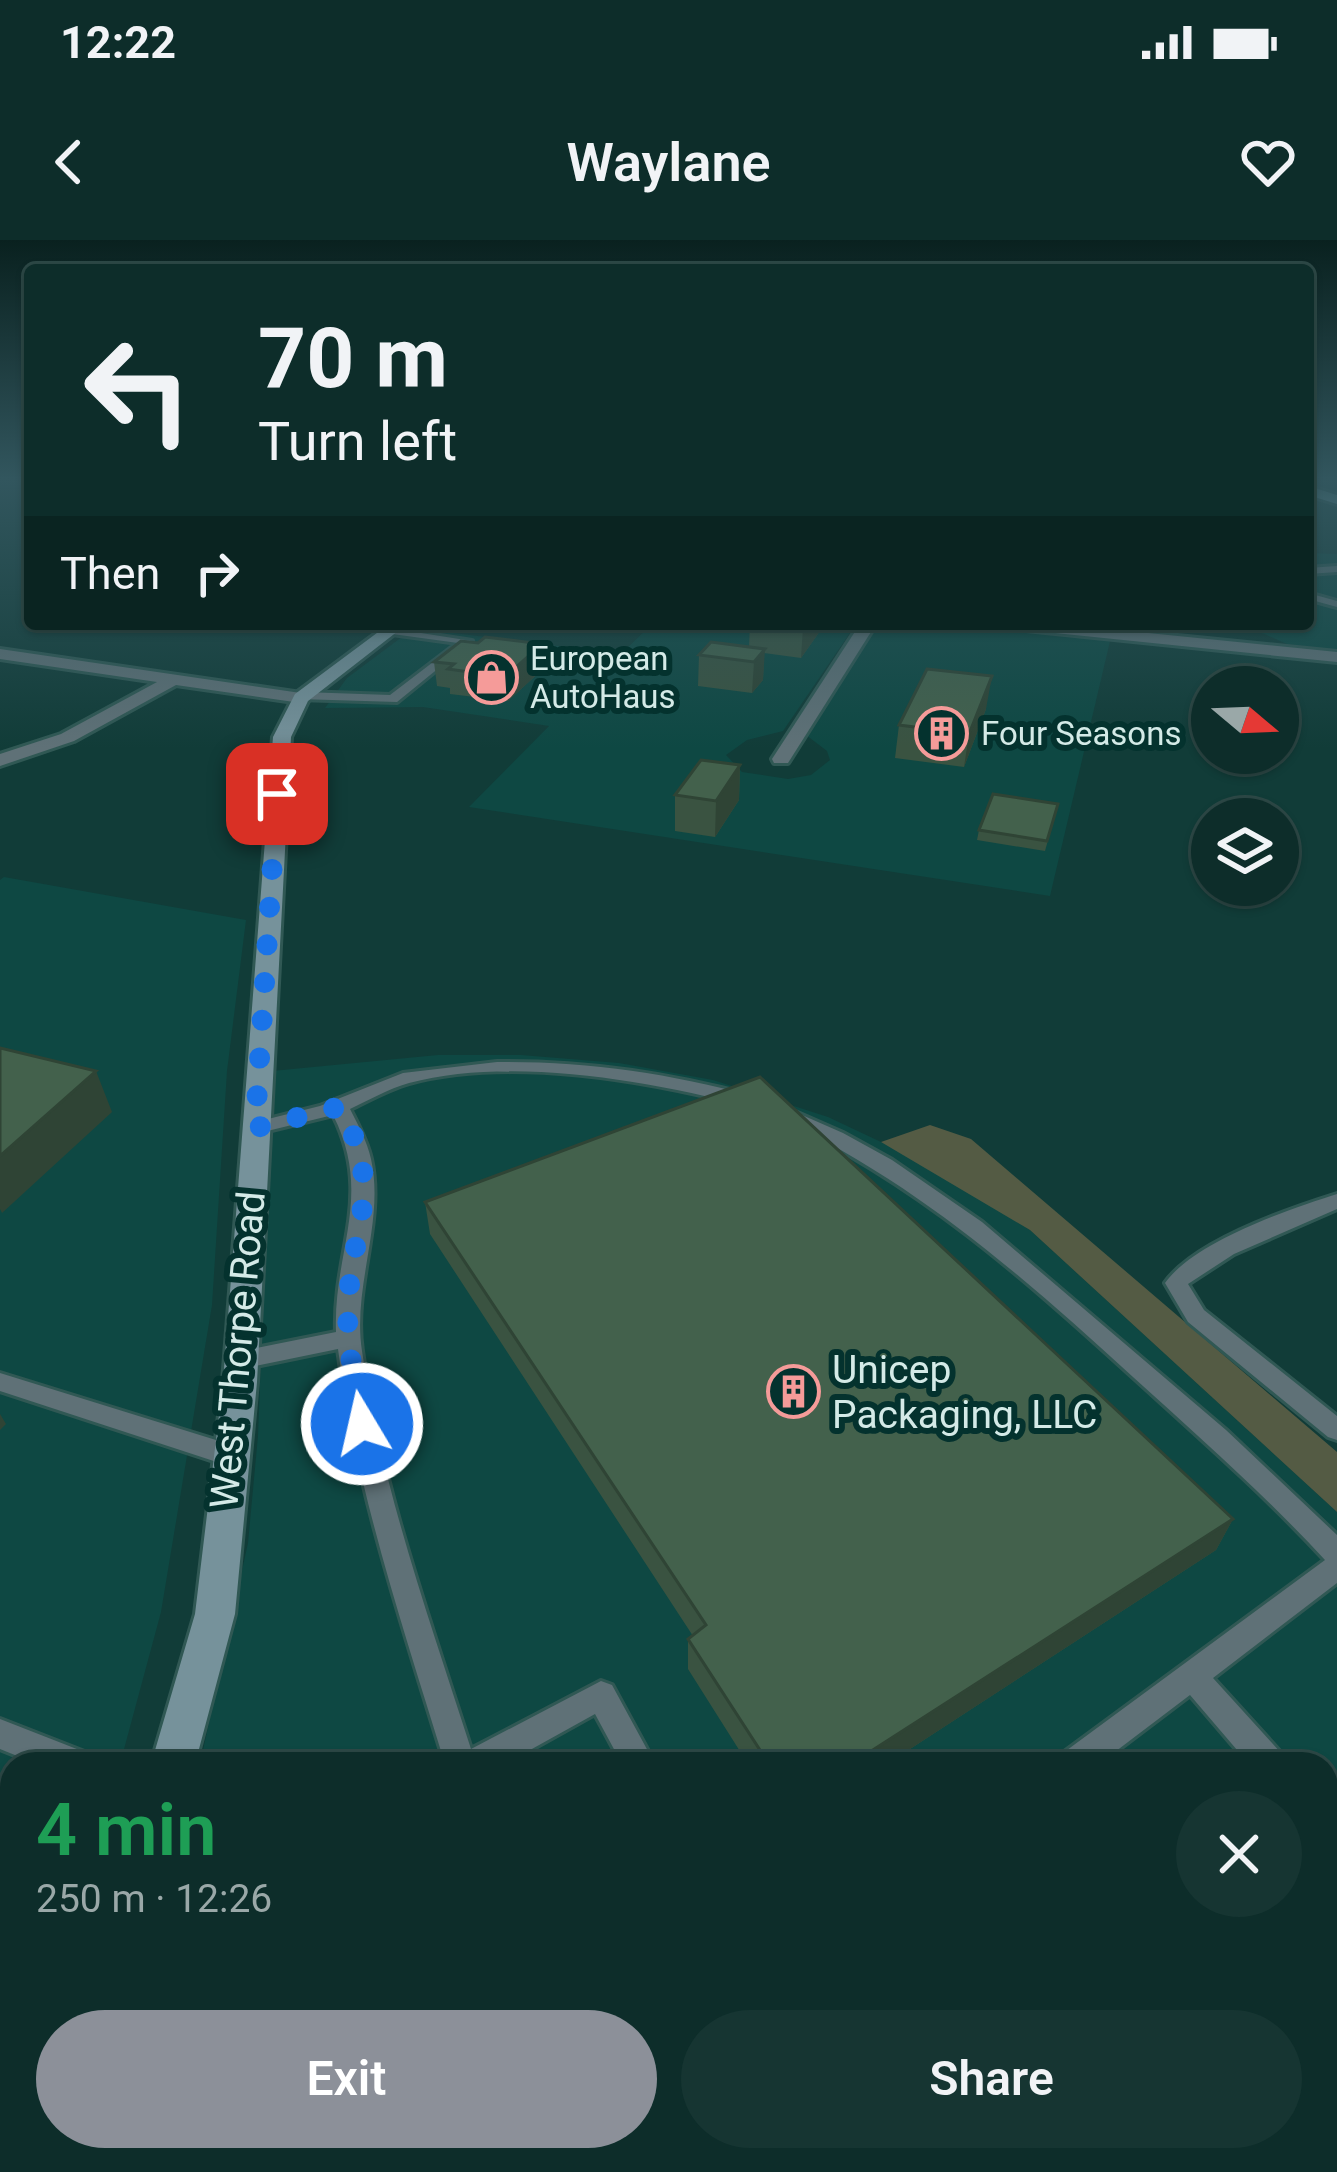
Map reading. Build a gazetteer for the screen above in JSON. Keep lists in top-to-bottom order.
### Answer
{
  "streets": {
    "street": ["West Thorpe Road"]
  },
  "places": {
    "shop": ["European AutoHaus"],
    "building": ["Four Seasons", "Unicep Packaging, LLC"]
  },
  "north": "right",
  "page": {
    "status": "12:22",
    "header": "Waylane",
    "turn": ["70 m", "Turn left"],
    "then": "Then",
    "heading": ["4 min", "250 m · 12:26"],
    "buttons": ["Exit", "Share"]
  }
}
